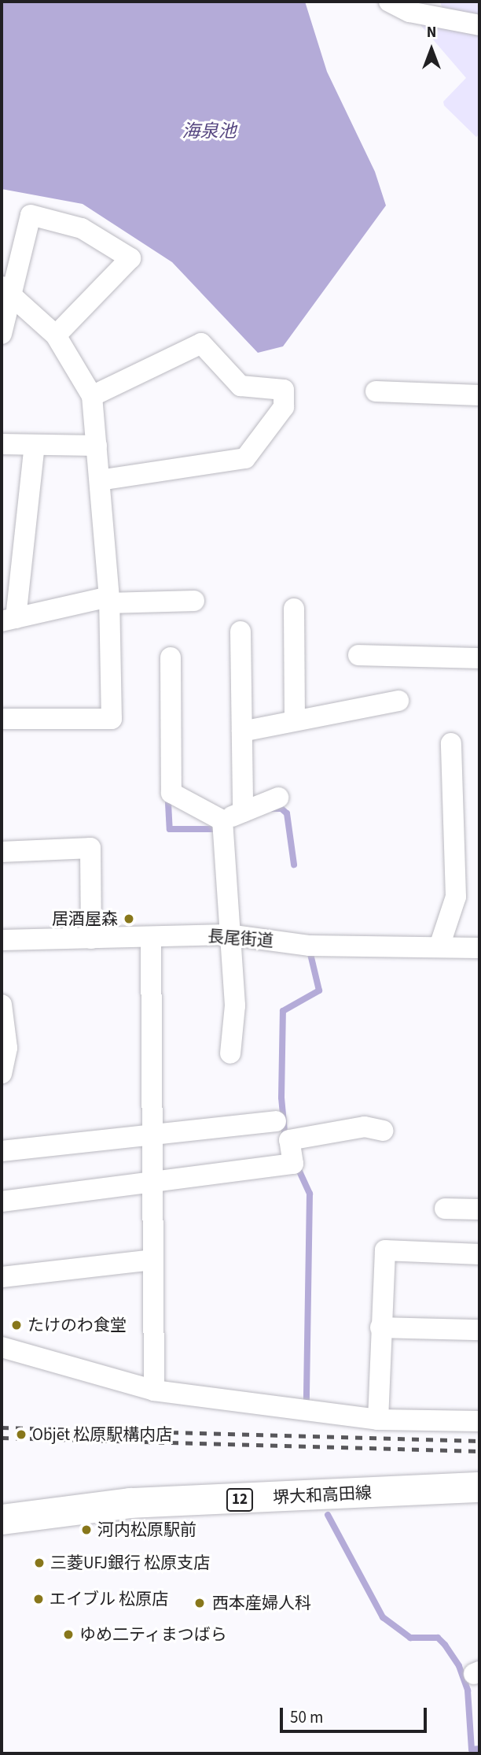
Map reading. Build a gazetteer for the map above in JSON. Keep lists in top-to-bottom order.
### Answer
{
  "streets": {
    "main road": ["堺大和高田線", "12"],
    "street": ["長尾街道"]
  },
  "water": ["海泉池"],
  "places": [
    "居酒屋森",
    "たけのわ食堂",
    "Objet 松原駅構内店",
    "河内松原駅前",
    "三菱UFJ銀行 松原支店",
    "エイブル 松原店",
    "西本産婦人科",
    "ゆめ二ティまつばら"
  ],
  "scale_bar": "50 m",
  "north": "top"
}
